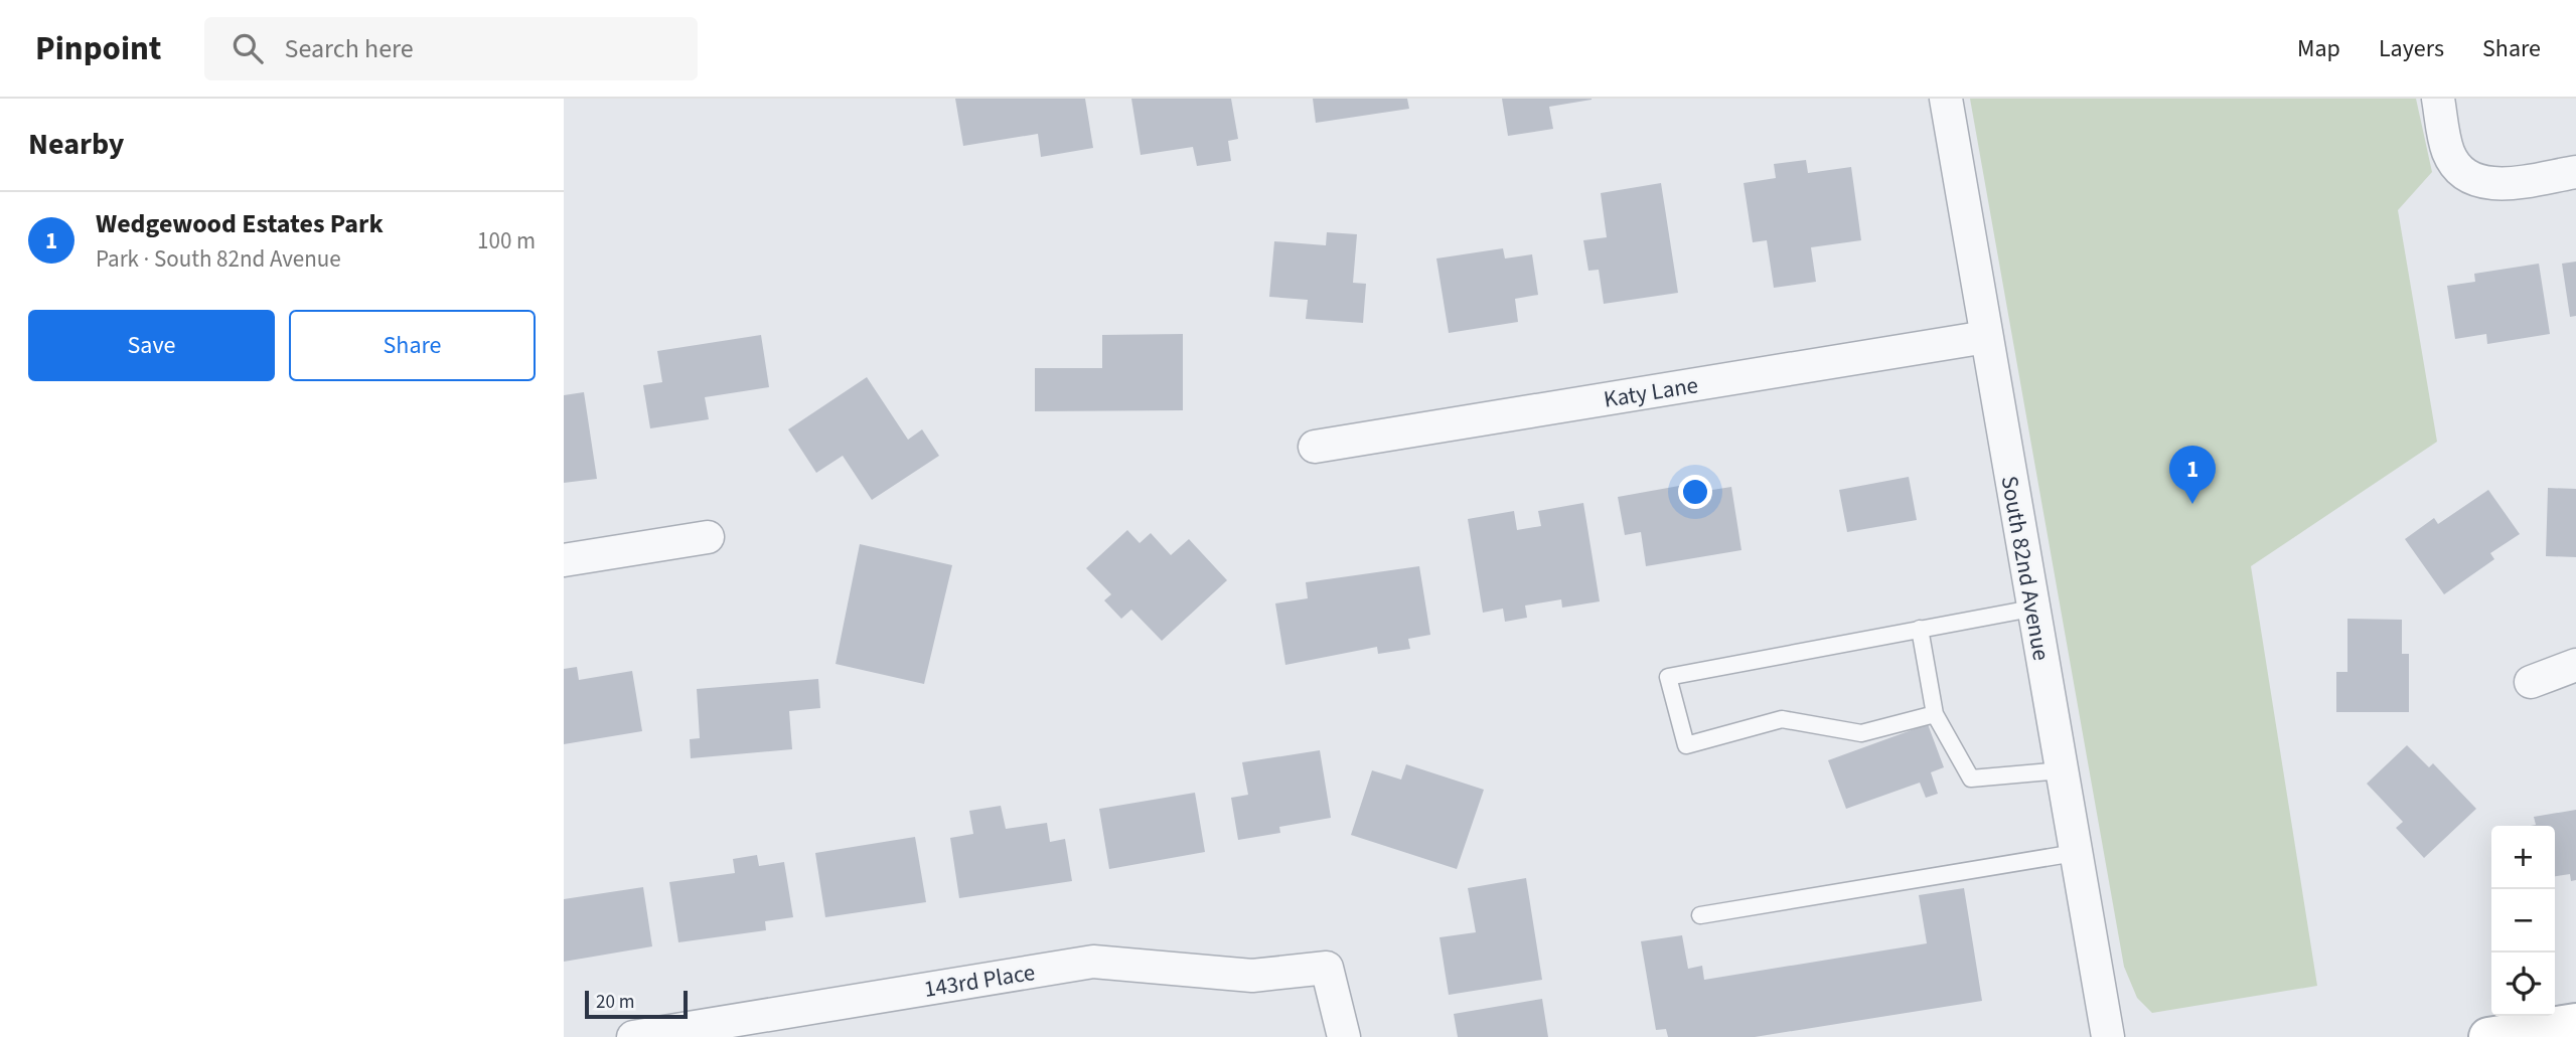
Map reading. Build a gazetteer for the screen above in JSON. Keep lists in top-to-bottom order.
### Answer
{
  "streets": {
    "street": ["Katy Lane", "South 82nd Avenue", "143rd Place"]
  },
  "crossings": [
    ["Katy Lane", "South 82nd Avenue"]
  ],
  "scale_bar": "20 m",
  "page": {
    "header": "Pinpoint",
    "search": "Search here",
    "nav": ["Map", "Layers", "Share"],
    "heading": "Nearby",
    "list": [
      {
        "mark": "1",
        "name": "Wedgewood Estates Park",
        "note": "Park · South 82nd Avenue",
        "value": "100 m"
      }
    ],
    "buttons": ["Save", "Share"],
    "pins": "1",
    "map_buttons": ["+", "−"],
    "scale": "20 m"
  }
}
